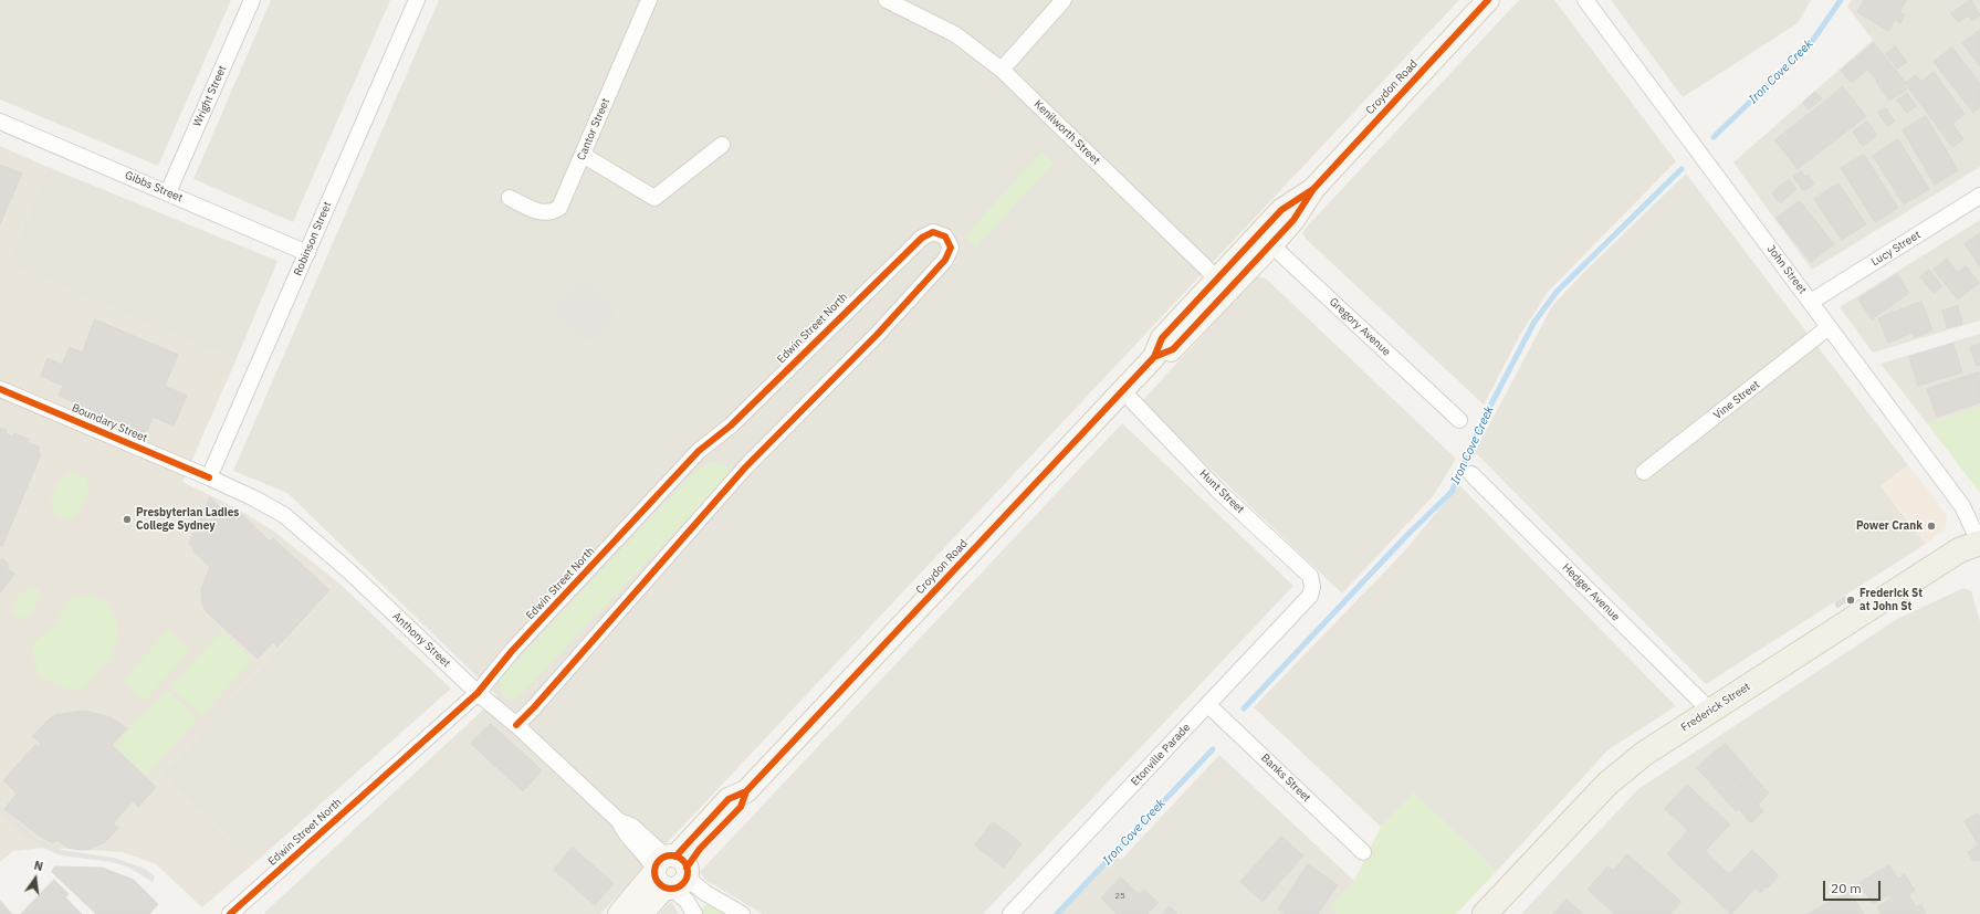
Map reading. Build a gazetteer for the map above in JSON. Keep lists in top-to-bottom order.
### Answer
{
  "streets": {
    "main road": ["Frederick Street"],
    "street": [
      "Croydon Road",
      "Wright Street",
      "Cantor Street",
      "Kenilworth Street",
      "Gibbs Street",
      "Robinson Street",
      "Lucy Street",
      "John Street",
      "Gregory Avenue",
      "Edwin Street North",
      "Vine Street",
      "Boundary Street",
      "Hunt Street",
      "Hedger Avenue",
      "Anthony Street",
      "Etonville Parade",
      "Banks Street"
    ]
  },
  "crossings": [
    ["Croydon Road", "Kenilworth Street"],
    ["Croydon Road", "Gregory Avenue"],
    ["Croydon Road", "Hunt Street"],
    ["Croydon Road", "Anthony Street"],
    ["Wright Street", "Gibbs Street"],
    ["Gibbs Street", "Robinson Street"],
    ["Robinson Street", "Boundary Street"],
    ["Robinson Street", "Anthony Street"],
    ["Lucy Street", "John Street"],
    ["John Street", "Vine Street"],
    ["John Street", "Frederick Street"],
    ["Edwin Street North", "Anthony Street"],
    ["Boundary Street", "Anthony Street"],
    ["Hunt Street", "Etonville Parade"],
    ["Hedger Avenue", "Frederick Street"],
    ["Etonville Parade", "Banks Street"]
  ],
  "water": ["Iron Cove Creek"],
  "places": ["Presbyterian Ladies College Sydney", "Power Crank", "Frederick St at John St"],
  "house_numbers": ["25"],
  "scale_bar": "20 m",
  "north": "top"
}
